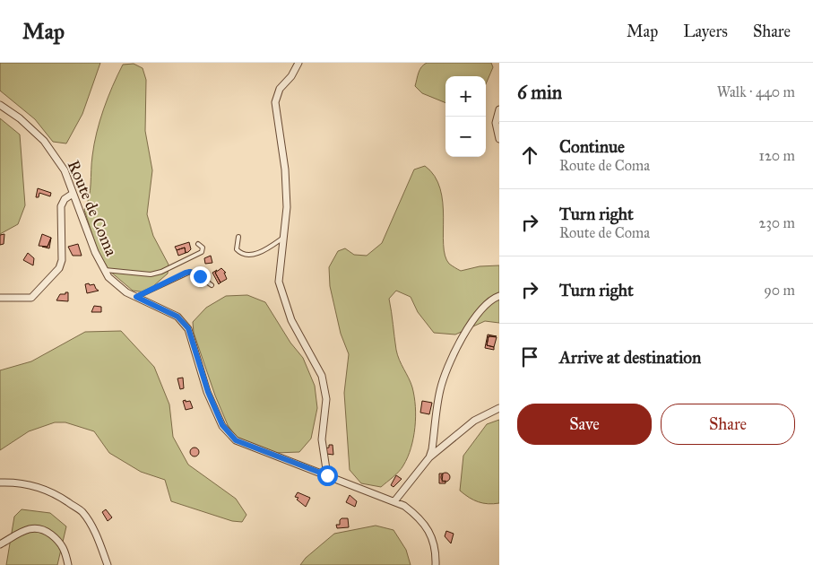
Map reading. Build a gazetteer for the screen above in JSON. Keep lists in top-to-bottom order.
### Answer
{
  "streets": {
    "street": ["Route de Coma"]
  },
  "page": {
    "header": "Map",
    "nav": ["Map", "Layers", "Share"],
    "heading": ["6 min", "Walk · 440 m"],
    "map_buttons": ["+", "−"],
    "list": [
      ["Continue", "Route de Coma", "120 m"],
      ["Turn right", "Route de Coma", "230 m"],
      ["Turn right", "90 m"],
      "Arrive at destination"
    ],
    "buttons": ["Save", "Share"]
  }
}
